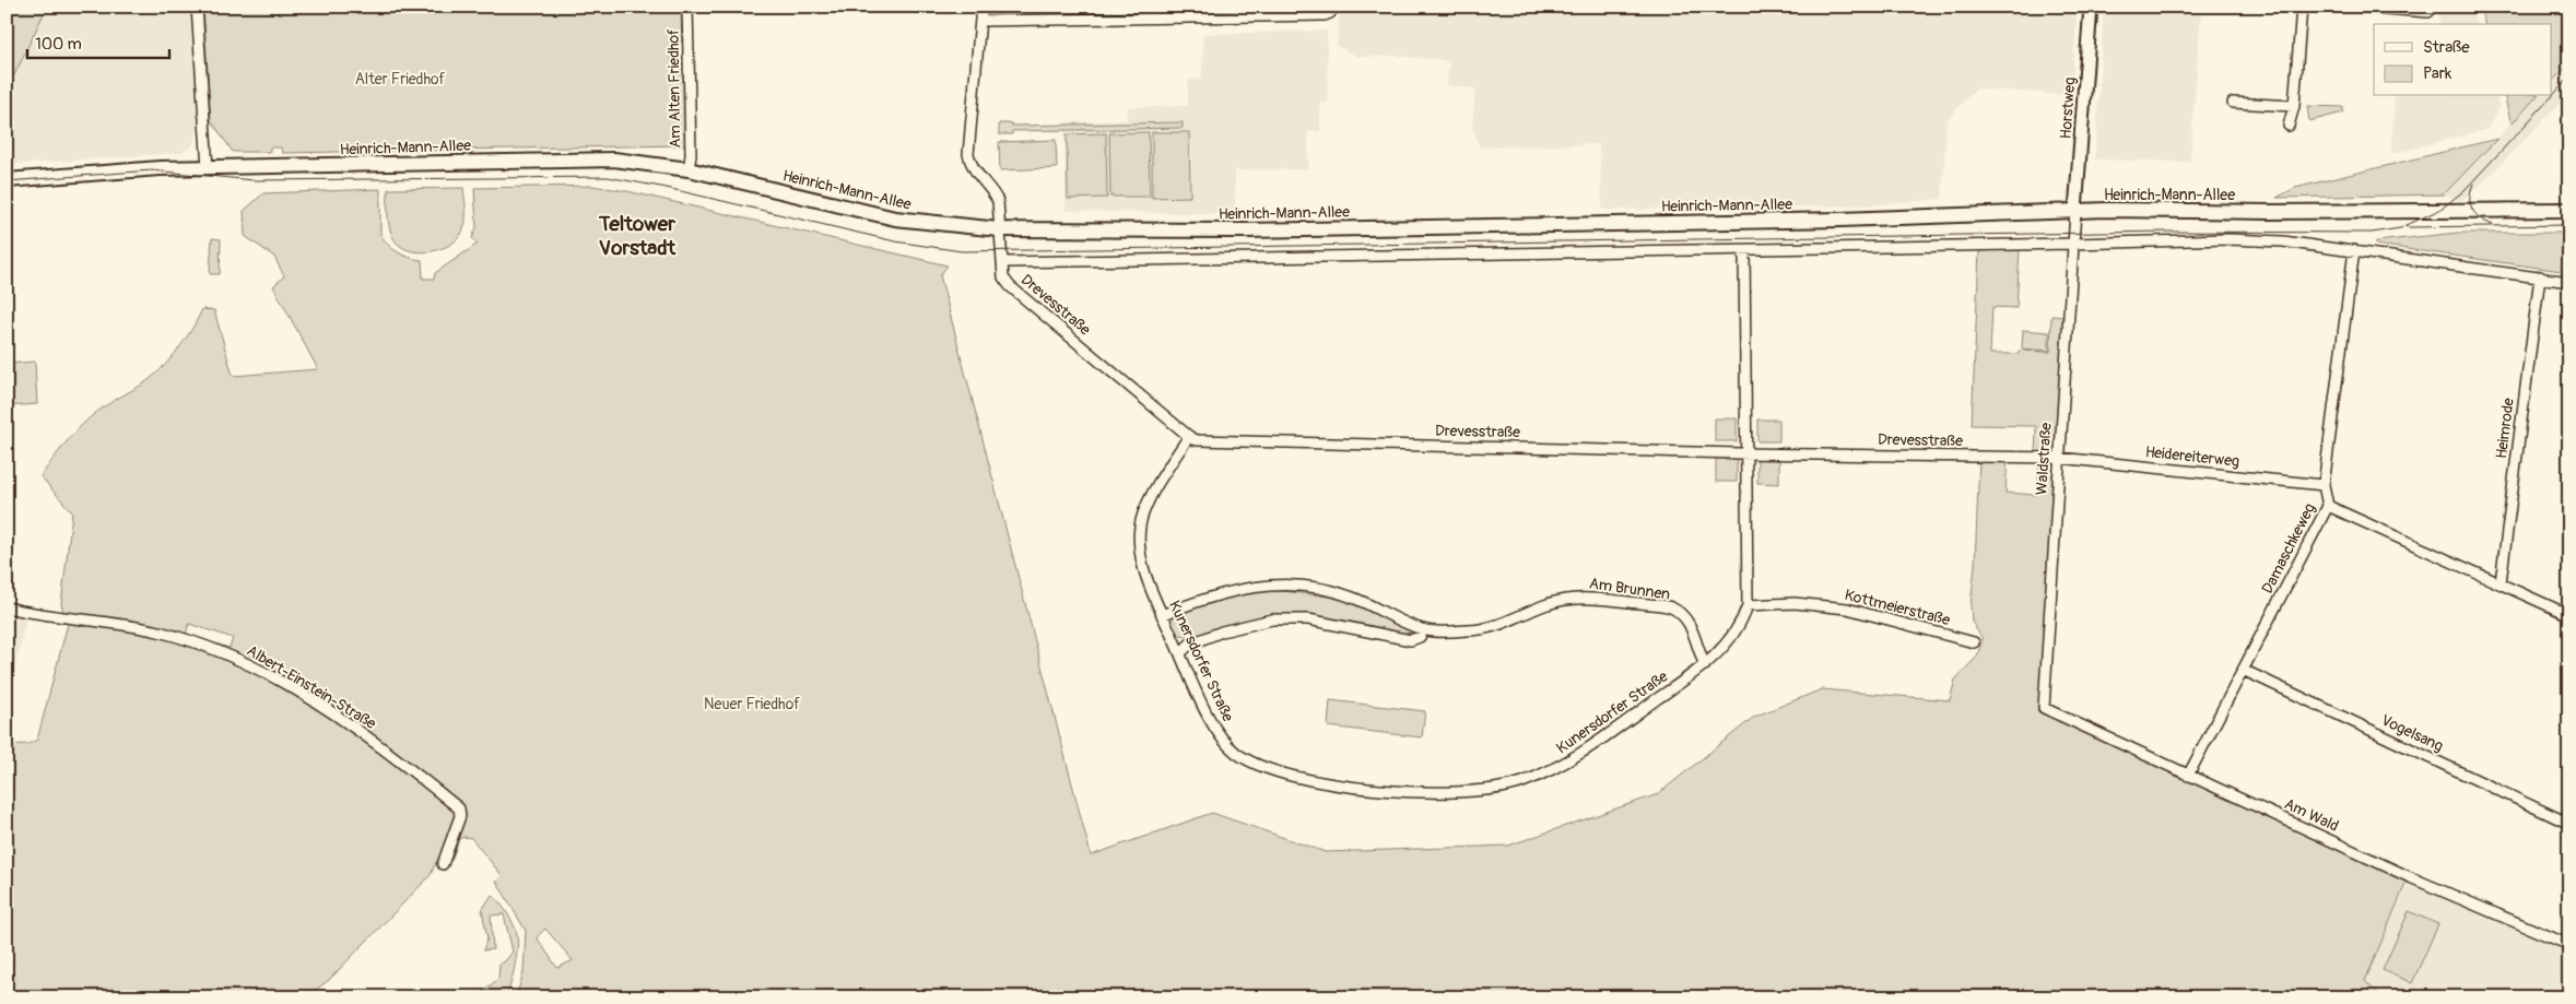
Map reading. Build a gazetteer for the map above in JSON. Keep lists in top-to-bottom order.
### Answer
{
  "streets": {
    "main road": ["Heinrich-Mann-Allee"],
    "street": [
      "Am Alten Friedhof",
      "Horstweg",
      "Drevesstraße",
      "Heimrode",
      "Heidereiterweg",
      "Waldstraße",
      "Damaschkeweg",
      "Am Brunnen",
      "Kottmeierstraße",
      "Kunersdorfer Straße",
      "Albert-Einstein-Straße",
      "Vogelsang",
      "Am Wald"
    ]
  },
  "crossings": [
    ["Am Alten Friedhof", "Heinrich-Mann-Allee"],
    ["Horstweg", "Heinrich-Mann-Allee"],
    ["Horstweg", "Waldstraße"],
    ["Heinrich-Mann-Allee", "Drevesstraße"],
    ["Heinrich-Mann-Allee", "Waldstraße"],
    ["Drevesstraße", "Heidereiterweg"],
    ["Drevesstraße", "Waldstraße"],
    ["Drevesstraße", "Kunersdorfer Straße"],
    ["Heidereiterweg", "Waldstraße"],
    ["Heidereiterweg", "Damaschkeweg"],
    ["Waldstraße", "Am Wald"],
    ["Damaschkeweg", "Vogelsang"],
    ["Damaschkeweg", "Am Wald"],
    ["Am Brunnen", "Kunersdorfer Straße"],
    ["Kottmeierstraße", "Kunersdorfer Straße"]
  ],
  "districts": ["Teltower Vorstadt"],
  "parks": ["Alter Friedhof", "Neuer Friedhof"],
  "legend": ["Straße", "Park"],
  "scale_bar": "100 m"
}
